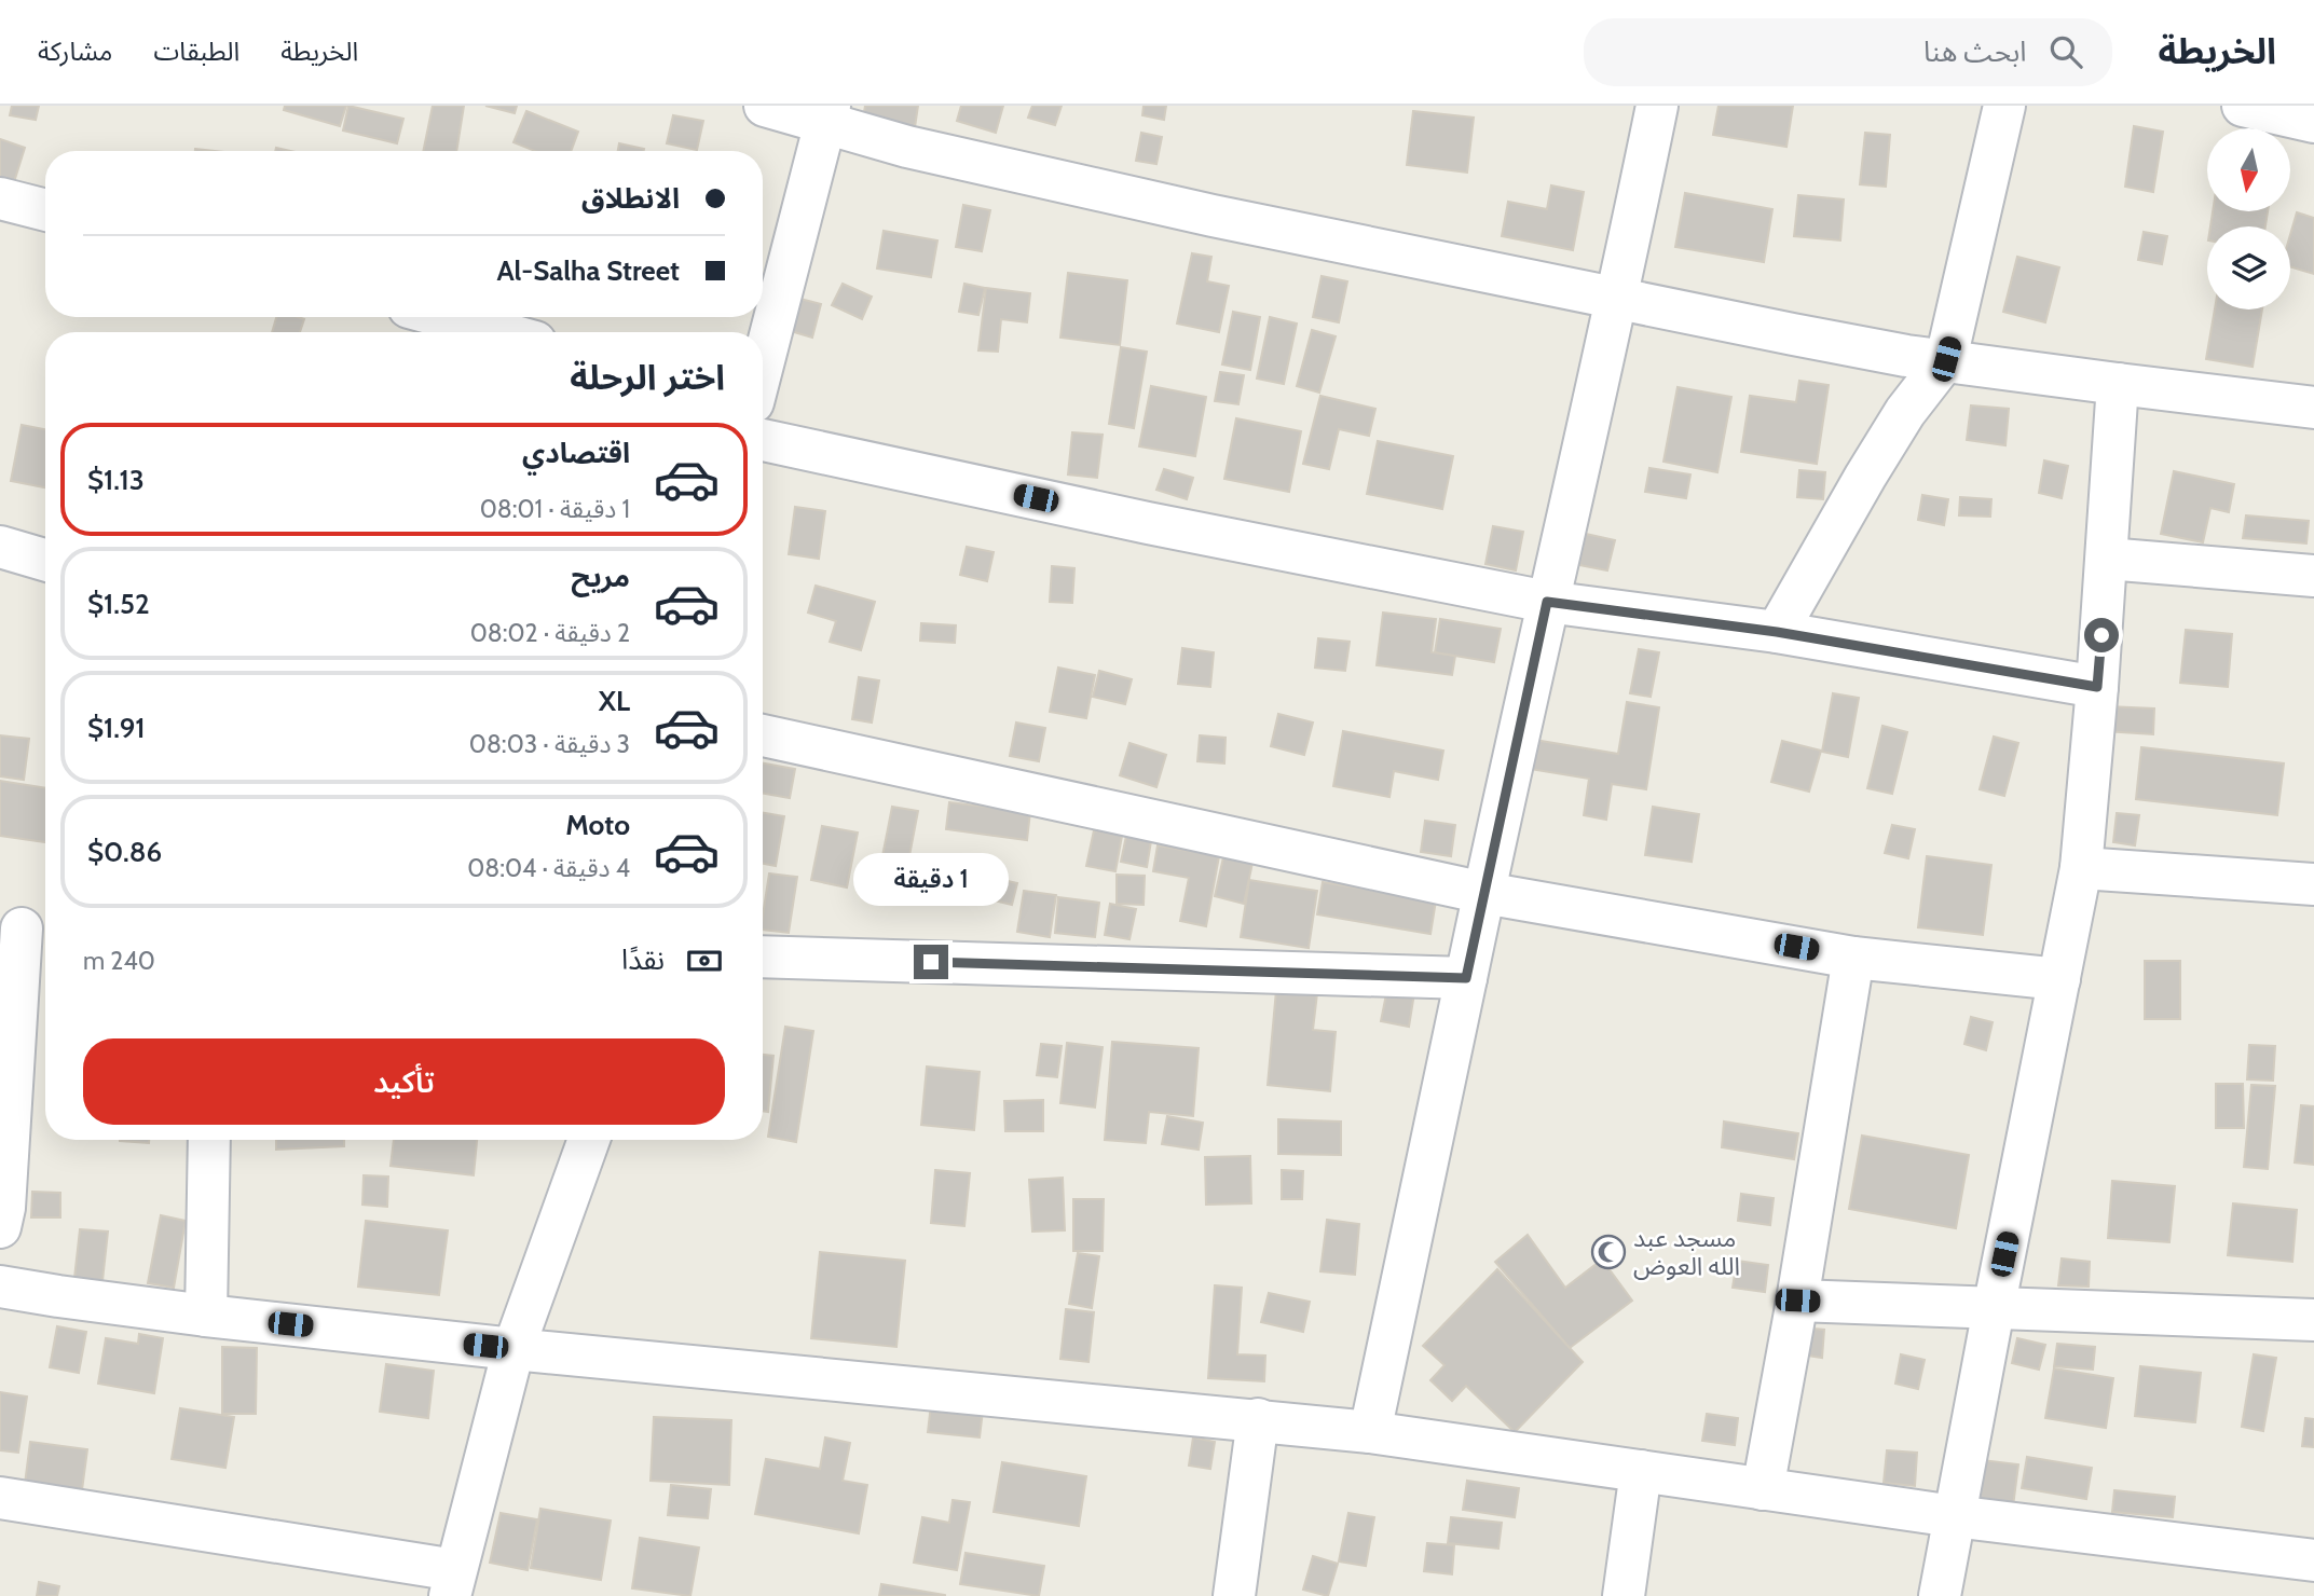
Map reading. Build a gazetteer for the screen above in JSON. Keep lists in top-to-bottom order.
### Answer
{
  "places": {
    "mosque": ["مسجد عبد الله العوض"]
  },
  "north": "bottom",
  "page": {
    "header": "الخريطة",
    "search": "ابحث هنا",
    "nav": ["الخريطة", "الطبقات", "مشاركة"],
    "banner": ["الانطلاق", "Al-Salha Street"],
    "heading": "اختر الرحلة",
    "list": [
      {
        "name": "اقتصادي",
        "note": "1 دقيقة · 08:01",
        "value": "$1.13"
      },
      {
        "name": "مريح",
        "note": "2 دقيقة · 08:02",
        "value": "$1.52"
      },
      {
        "name": "XL",
        "note": "3 دقيقة · 08:03",
        "value": "$1.91"
      },
      {
        "name": "Moto",
        "note": "4 دقيقة · 08:04",
        "value": "$0.86"
      }
    ],
    "bubble": "1 دقيقة",
    "pay": ["نقدًا", "240 m"],
    "buttons": "تأكيد"
  }
}
